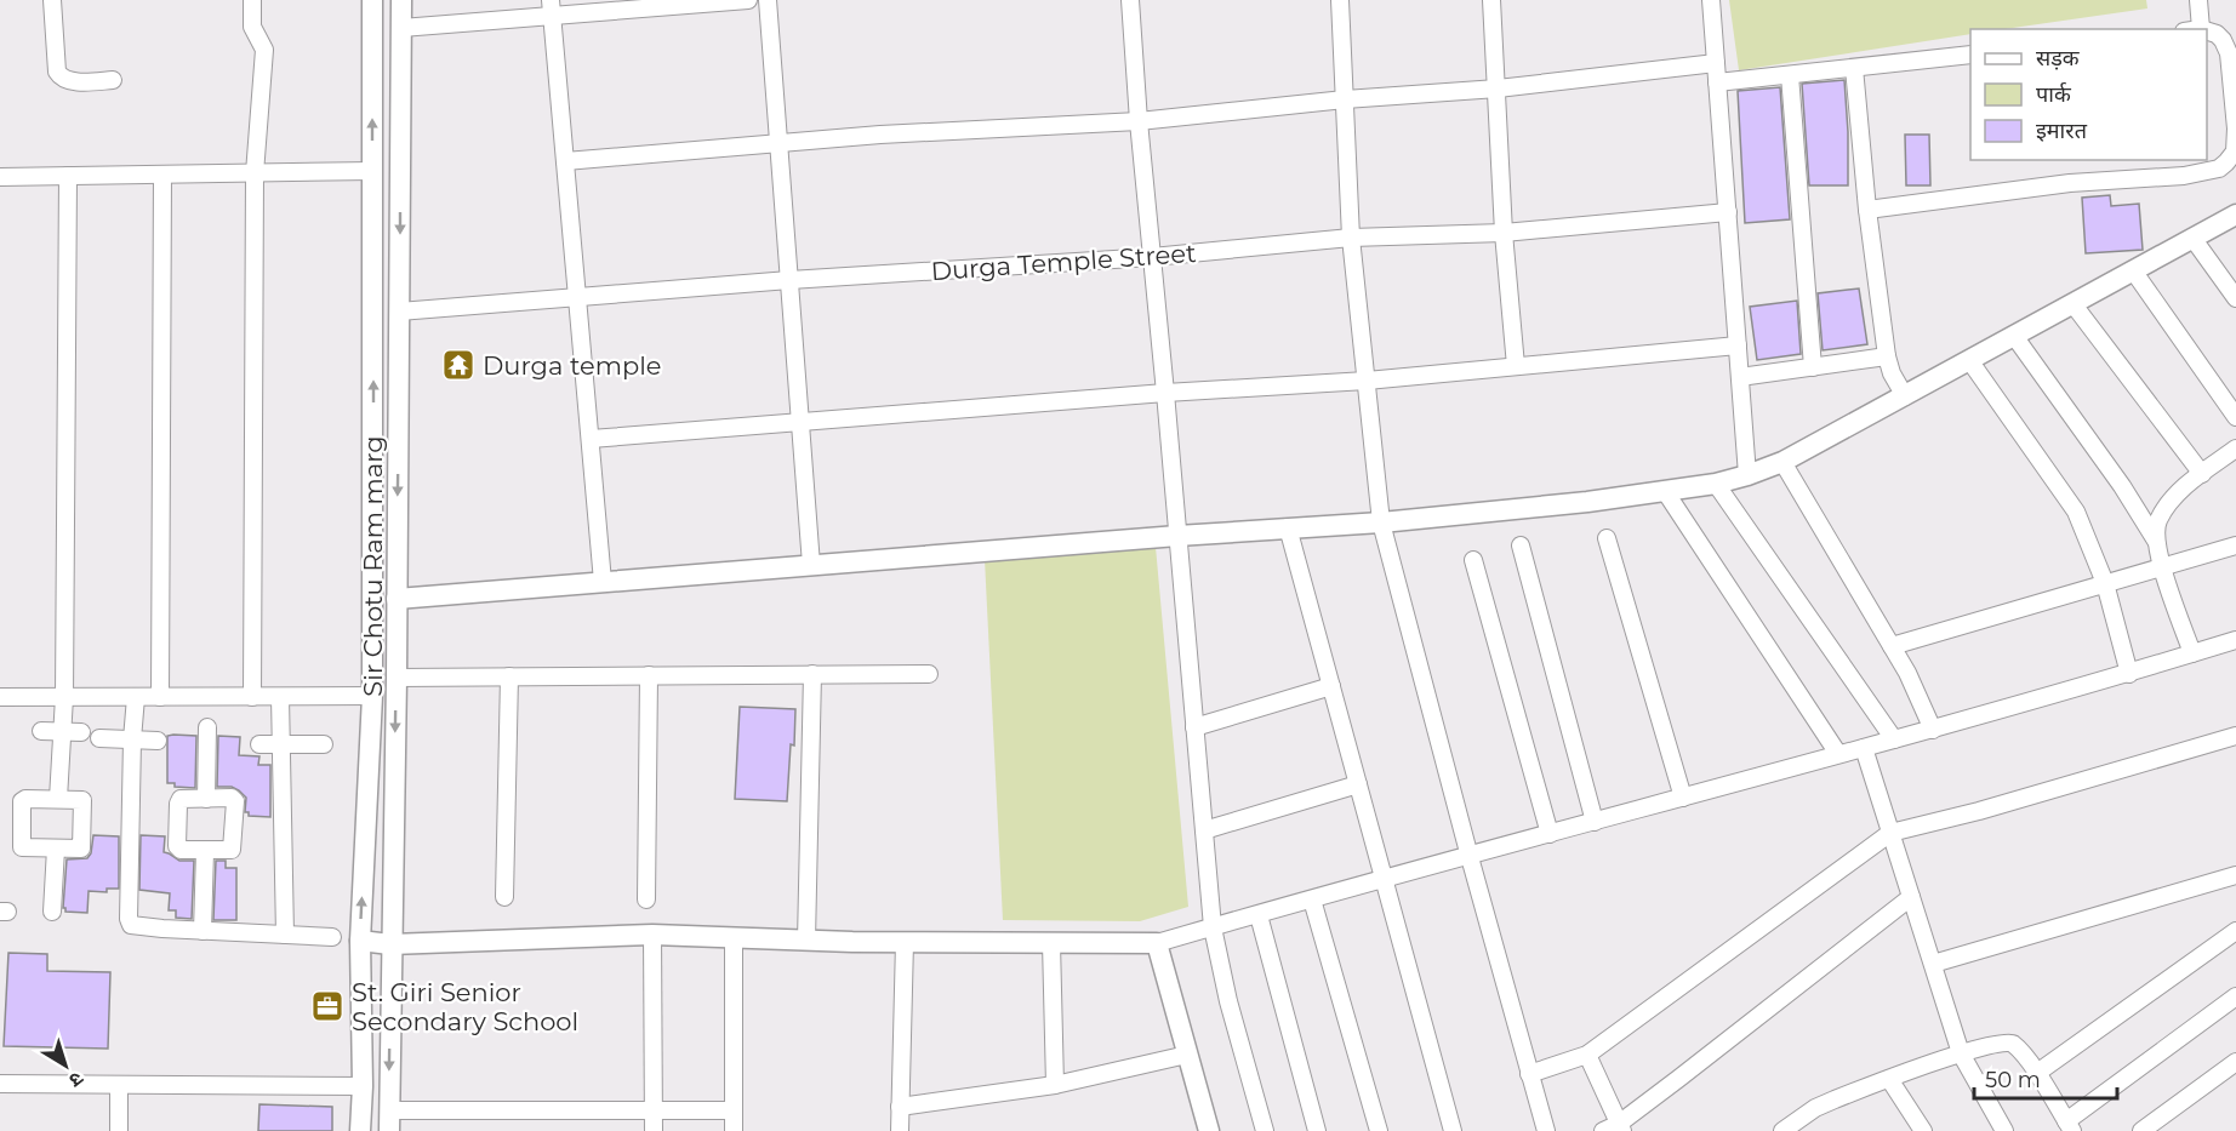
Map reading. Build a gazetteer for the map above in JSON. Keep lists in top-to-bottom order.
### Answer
{
  "streets": {
    "street": ["Durga Temple Street", "Sir Chotu Ram marg"]
  },
  "crossings": [
    ["Durga Temple Street", "Sir Chotu Ram marg"]
  ],
  "places": {
    "temple": ["Durga temple"],
    "office": ["St. Giri Senior Secondary School"]
  },
  "legend": ["सड़क", "पार्क", "इमारत"],
  "scale_bar": "50 m",
  "north": "bottom right"
}
